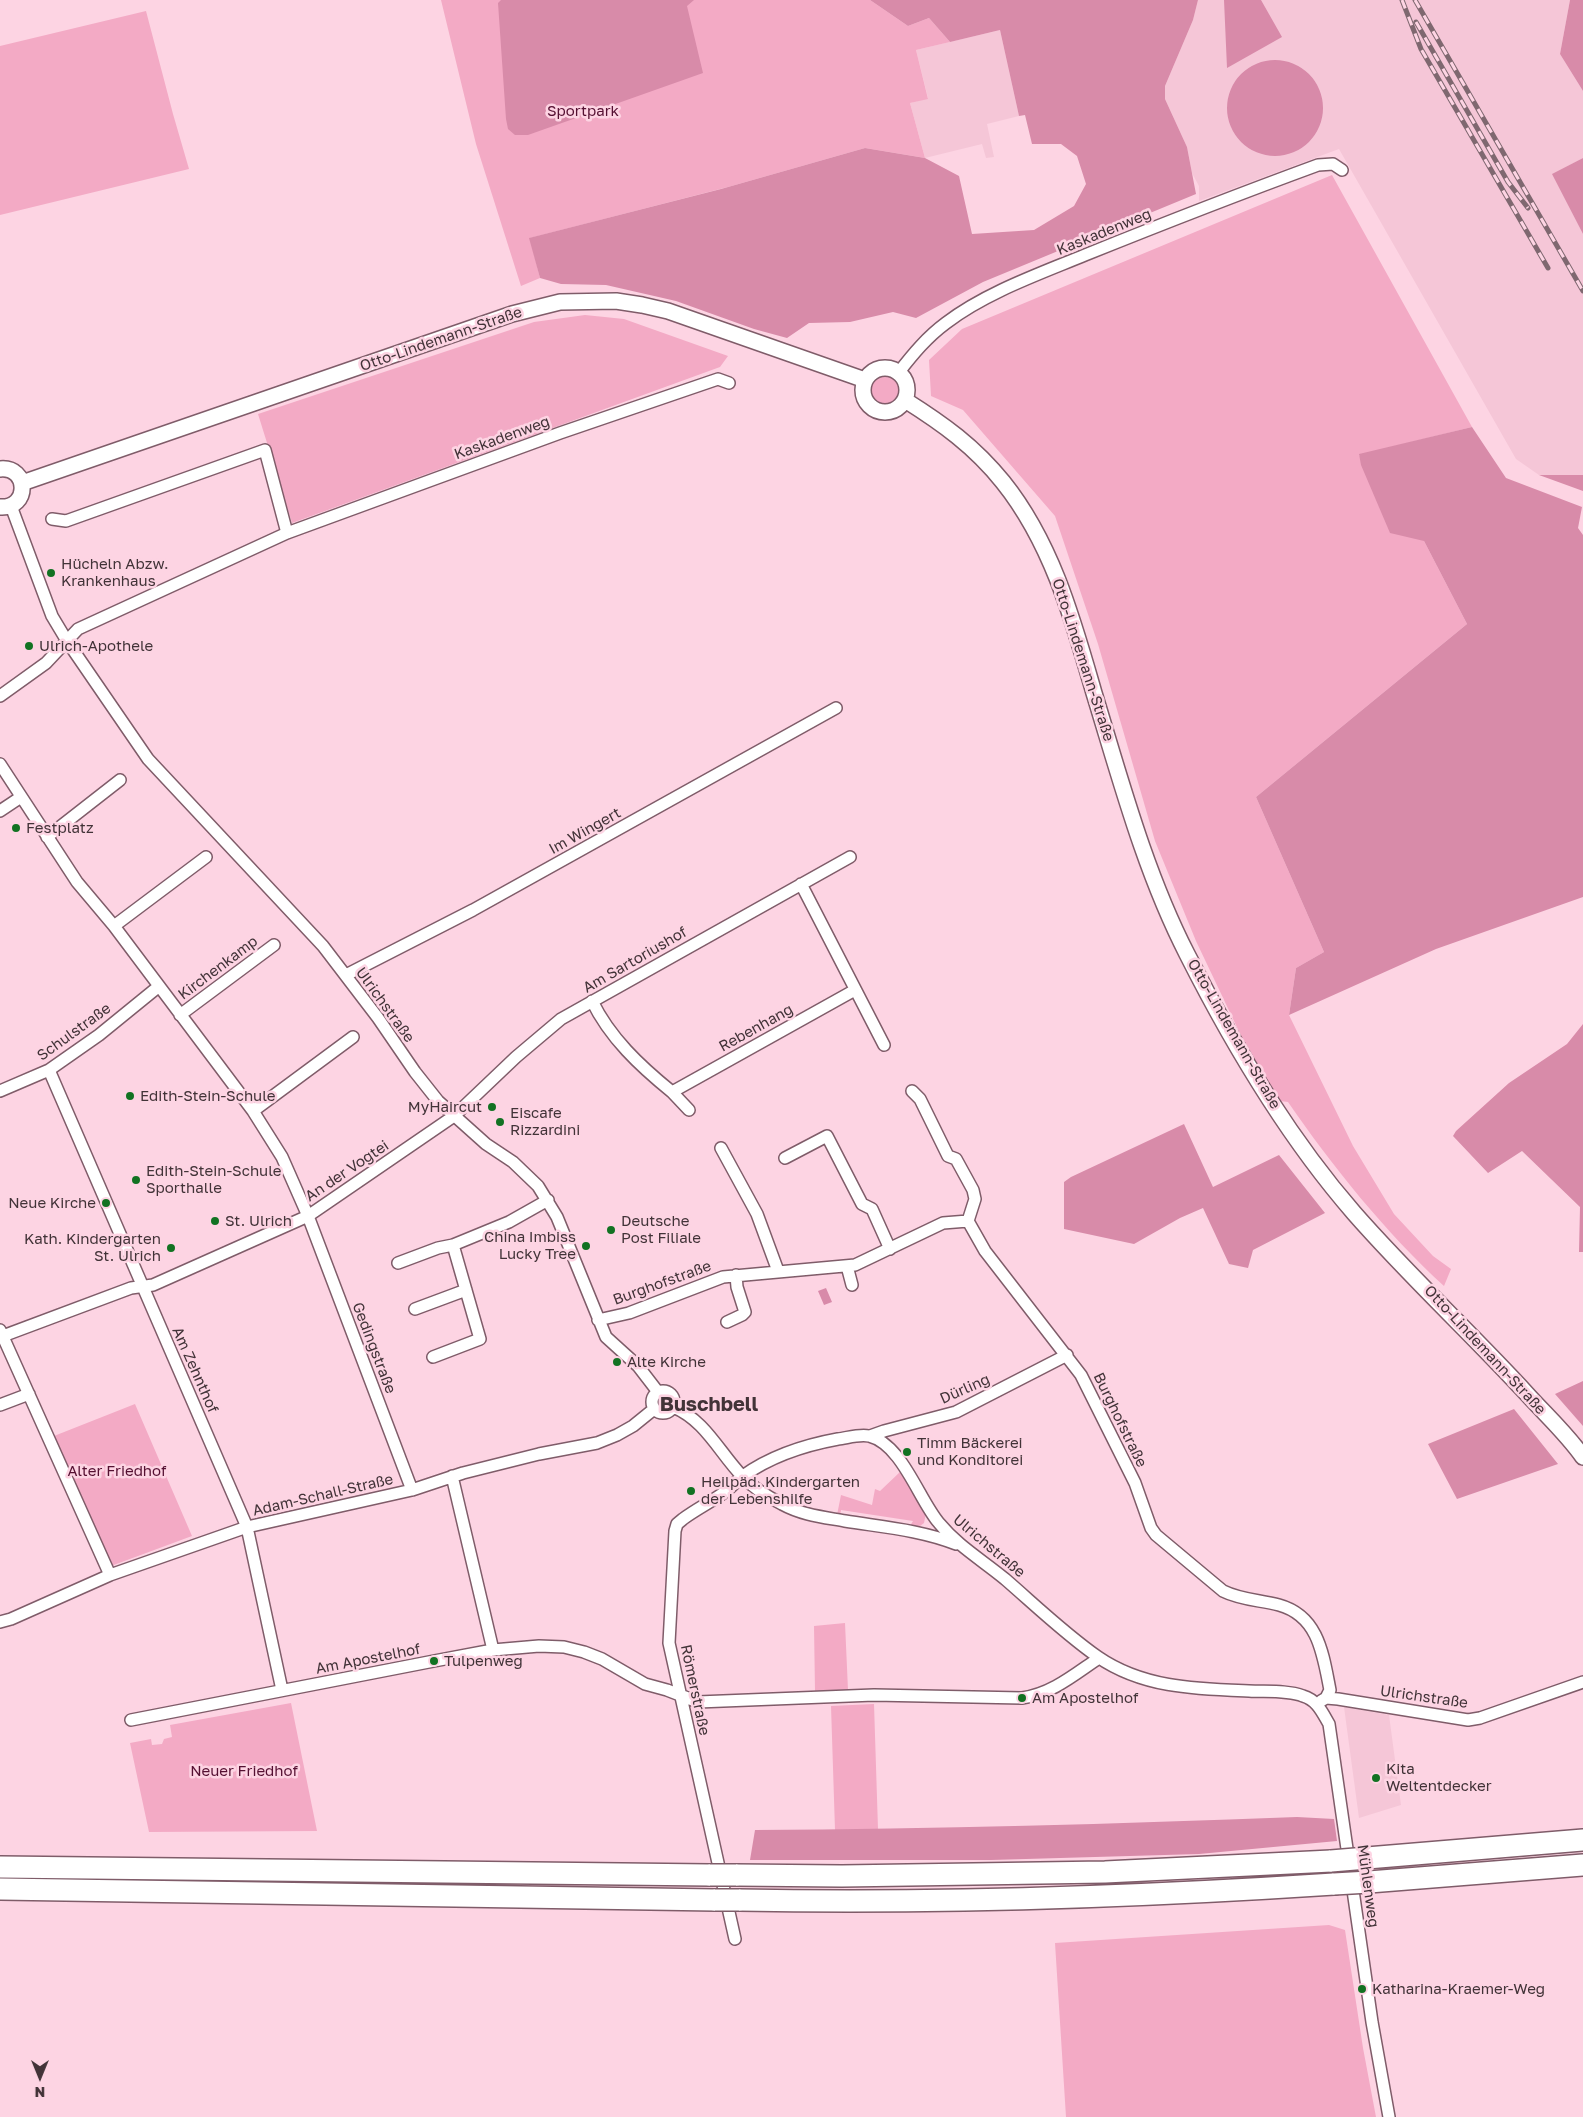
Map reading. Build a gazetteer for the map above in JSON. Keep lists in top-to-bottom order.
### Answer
{
  "streets": {
    "street": [
      "Kaskadenweg",
      "Otto-Lindemann-Straße",
      "Im Wingert",
      "Am Sartoriushof",
      "Kirchenkamp",
      "Ulrichstraße",
      "Rebenhang",
      "Schulstraße",
      "An der Vogtei",
      "Burghofstraße",
      "Gedingstraße",
      "Am Zehnthof",
      "Dürling",
      "Adam-Schall-Straße",
      "Am Apostelhof",
      "Römerstraße",
      "Mühlenweg"
    ]
  },
  "crossings": [
    ["Kaskadenweg", "Otto-Lindemann-Straße"],
    ["Kaskadenweg", "Ulrichstraße"],
    ["Im Wingert", "Ulrichstraße"],
    ["Am Sartoriushof", "Ulrichstraße"],
    ["Am Sartoriushof", "An der Vogtei"],
    ["Kirchenkamp", "Schulstraße"],
    ["Kirchenkamp", "An der Vogtei"],
    ["Kirchenkamp", "Gedingstraße"],
    ["Ulrichstraße", "An der Vogtei"],
    ["Ulrichstraße", "Burghofstraße"],
    ["Ulrichstraße", "Dürling"],
    ["Ulrichstraße", "Adam-Schall-Straße"],
    ["Ulrichstraße", "Am Apostelhof"],
    ["Ulrichstraße", "Mühlenweg"],
    ["Schulstraße", "Am Zehnthof"],
    ["An der Vogtei", "Gedingstraße"],
    ["An der Vogtei", "Am Zehnthof"],
    ["Burghofstraße", "Dürling"],
    ["Burghofstraße", "Mühlenweg"],
    ["Gedingstraße", "Adam-Schall-Straße"],
    ["Am Zehnthof", "Adam-Schall-Straße"],
    ["Am Zehnthof", "Am Apostelhof"],
    ["Am Apostelhof", "Römerstraße"]
  ],
  "districts": ["Buschbell"],
  "parks": ["Sportpark", "Alter Friedhof", "Neuer Friedhof"],
  "places": [
    "Hücheln Abzw. Krankenhaus",
    "Ulrich-Apothele",
    "Festplatz",
    "Edith-Stein-Schule",
    "MyHaircut",
    "Eiscafe Rizzardini",
    "Edith-Stein-Schule Sporthalle",
    "Neue Kirche",
    "St. Ulrich",
    "Deutsche Post Filiale",
    "China Imbiss Lucky Tree",
    "Kath. Kindergarten St. Ulrich",
    "Alte Kirche",
    "Timm Bäckerei und Konditorei",
    "Heilpäd. Kindergarten der Lebenshilfe",
    "Tulpenweg",
    "Am Apostelhof",
    "Kita Weltentdecker",
    "Katharina-Kraemer-Weg"
  ],
  "north": "bottom"
}
